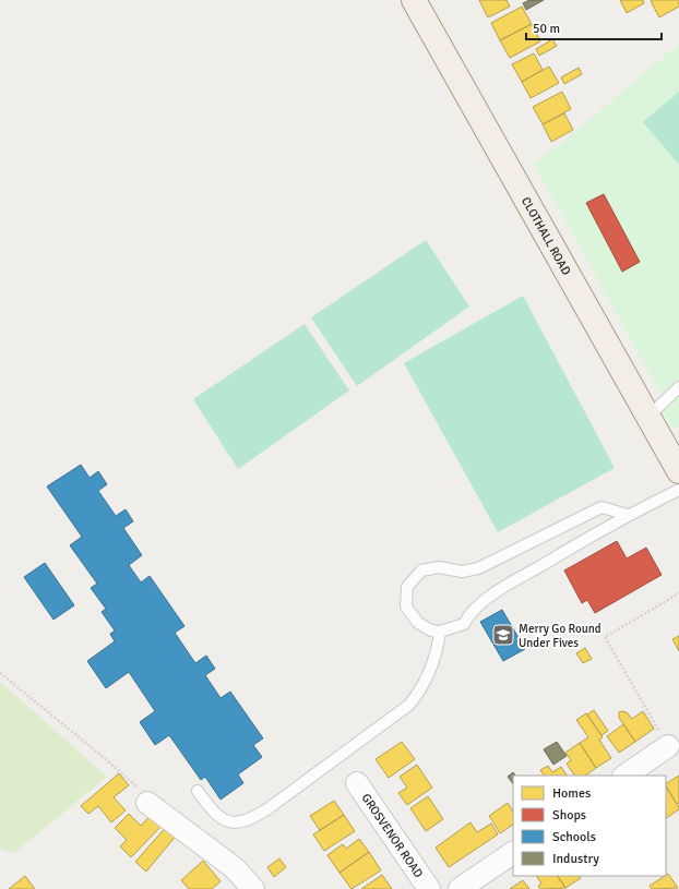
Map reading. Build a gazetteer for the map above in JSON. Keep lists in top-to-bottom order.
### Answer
{
  "streets": {
    "main road": ["CLOTHALL ROAD"],
    "street": ["GROSVENOR ROAD"]
  },
  "places": {
    "school or university": ["Merry Go Round Under Fives"]
  },
  "legend": [
    "Homes",
    "Shops",
    "Schools",
    "Industry"
  ],
  "scale_bar": "50 m"
}
